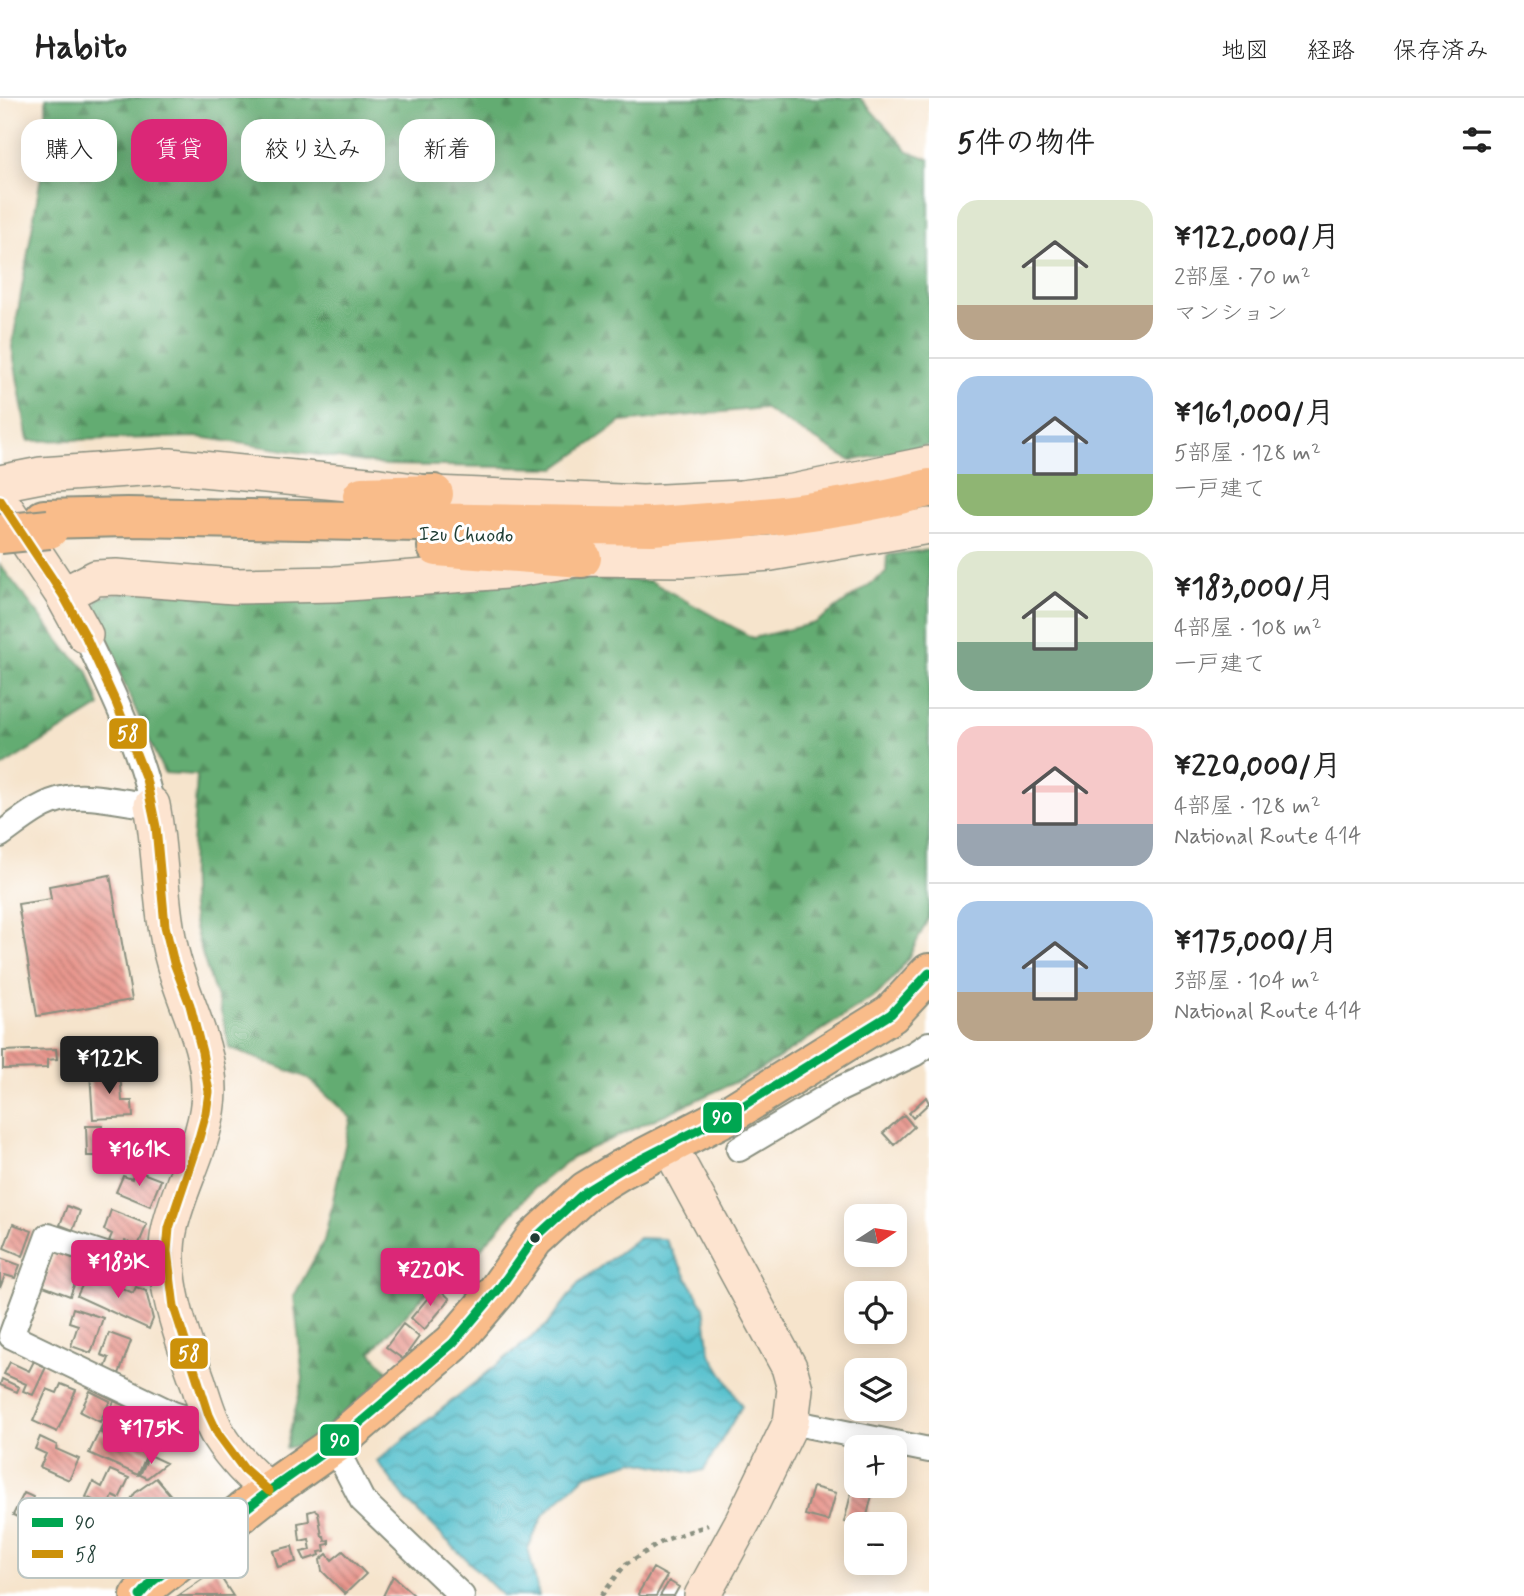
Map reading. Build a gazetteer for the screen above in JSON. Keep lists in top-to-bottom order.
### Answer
{
  "streets": {
    "highway": ["Izu Chuodo"]
  },
  "lines": ["transit line 58", "transit line 90"],
  "legend": ["90", "58"],
  "north": "right",
  "page": {
    "header": "Habito",
    "nav": ["地図", "経路", "保存済み"],
    "heading": "5件の物件",
    "chip": [
      "購入",
      "賃貸",
      "絞り込み",
      "新着"
    ],
    "list": [
      {
        "name": "¥122,000/月",
        "note": "2部屋 · 70 m² · マンション"
      },
      {
        "name": "¥161,000/月",
        "note": "5部屋 · 128 m² · 一戸建て"
      },
      {
        "name": "¥183,000/月",
        "note": "4部屋 · 108 m² · 一戸建て"
      },
      {
        "name": "¥220,000/月",
        "note": "4部屋 · 128 m² · National Route 414"
      },
      {
        "name": "¥175,000/月",
        "note": "3部屋 · 104 m² · National Route 414"
      }
    ],
    "price": [
      "¥122K",
      "¥161K",
      "¥183K",
      "¥220K",
      "¥175K"
    ],
    "map_buttons": ["+", "−"]
  }
}
